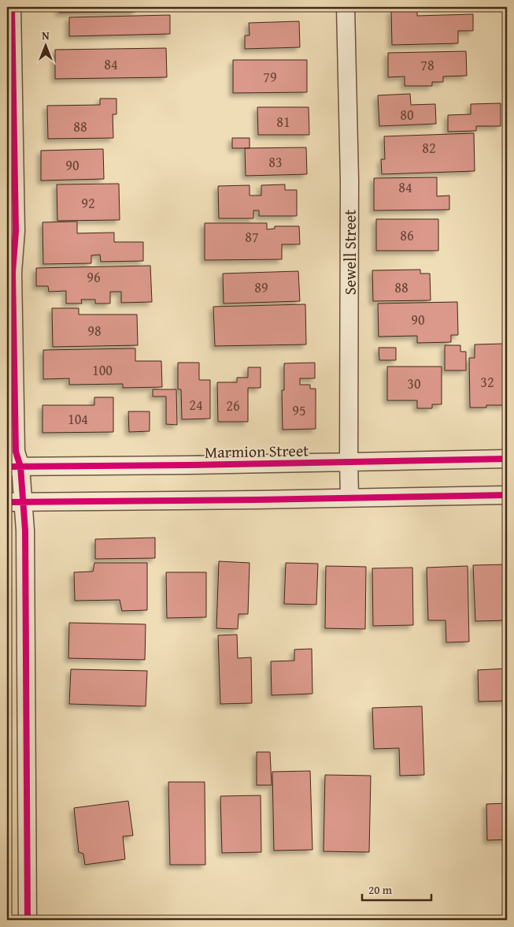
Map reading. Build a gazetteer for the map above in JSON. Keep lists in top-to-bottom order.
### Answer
{
  "streets": {
    "street": ["Sewell Street", "Marmion Street"]
  },
  "crossings": [
    ["Sewell Street", "Marmion Street"]
  ],
  "house_numbers": [
    "84",
    "78",
    "79",
    "80",
    "81",
    "88",
    "82",
    "83",
    "90",
    "84",
    "92",
    "86",
    "87",
    "96",
    "89",
    "88",
    "90",
    "98",
    "100",
    "32",
    "30",
    "24",
    "26",
    "95",
    "104"
  ],
  "scale_bar": "20 m",
  "north": "top"
}
